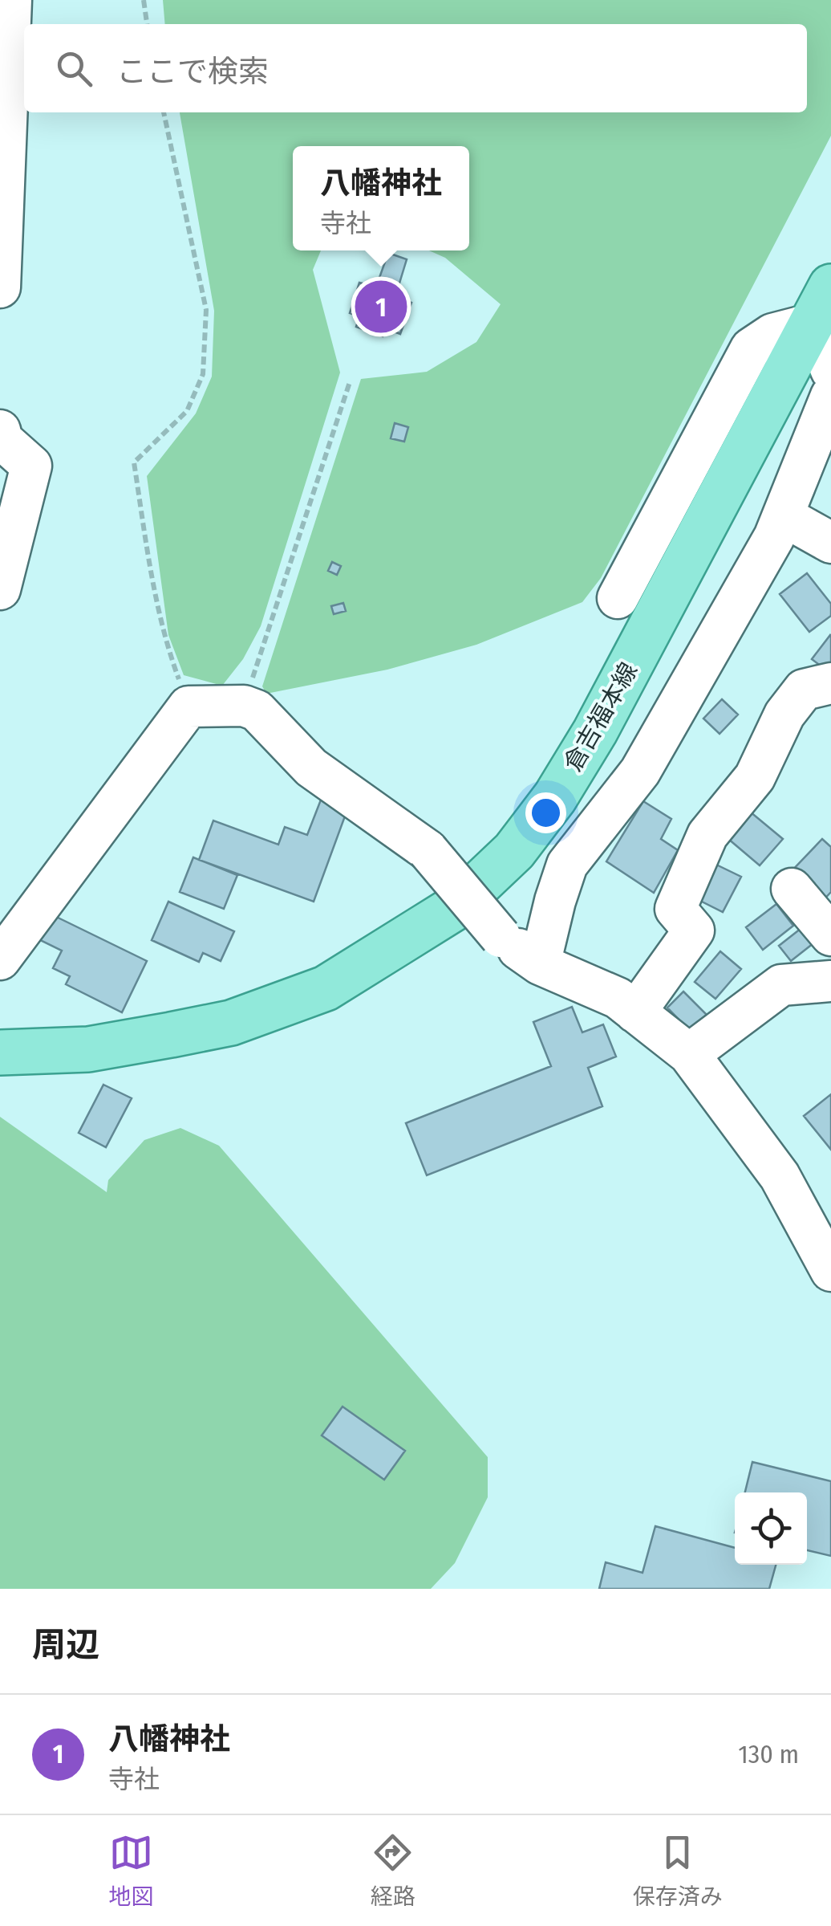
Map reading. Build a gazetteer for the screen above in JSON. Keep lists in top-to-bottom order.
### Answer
{
  "streets": {
    "main road": ["倉吉福本線"]
  },
  "page": {
    "search": "ここで検索",
    "popup": ["八幡神社", "寺社"],
    "pins": "1",
    "heading": "周辺",
    "list": [
      {
        "mark": "1",
        "name": "八幡神社",
        "note": "寺社",
        "value": "130 m"
      }
    ],
    "nav": ["地図", "経路", "保存済み"]
  }
}
